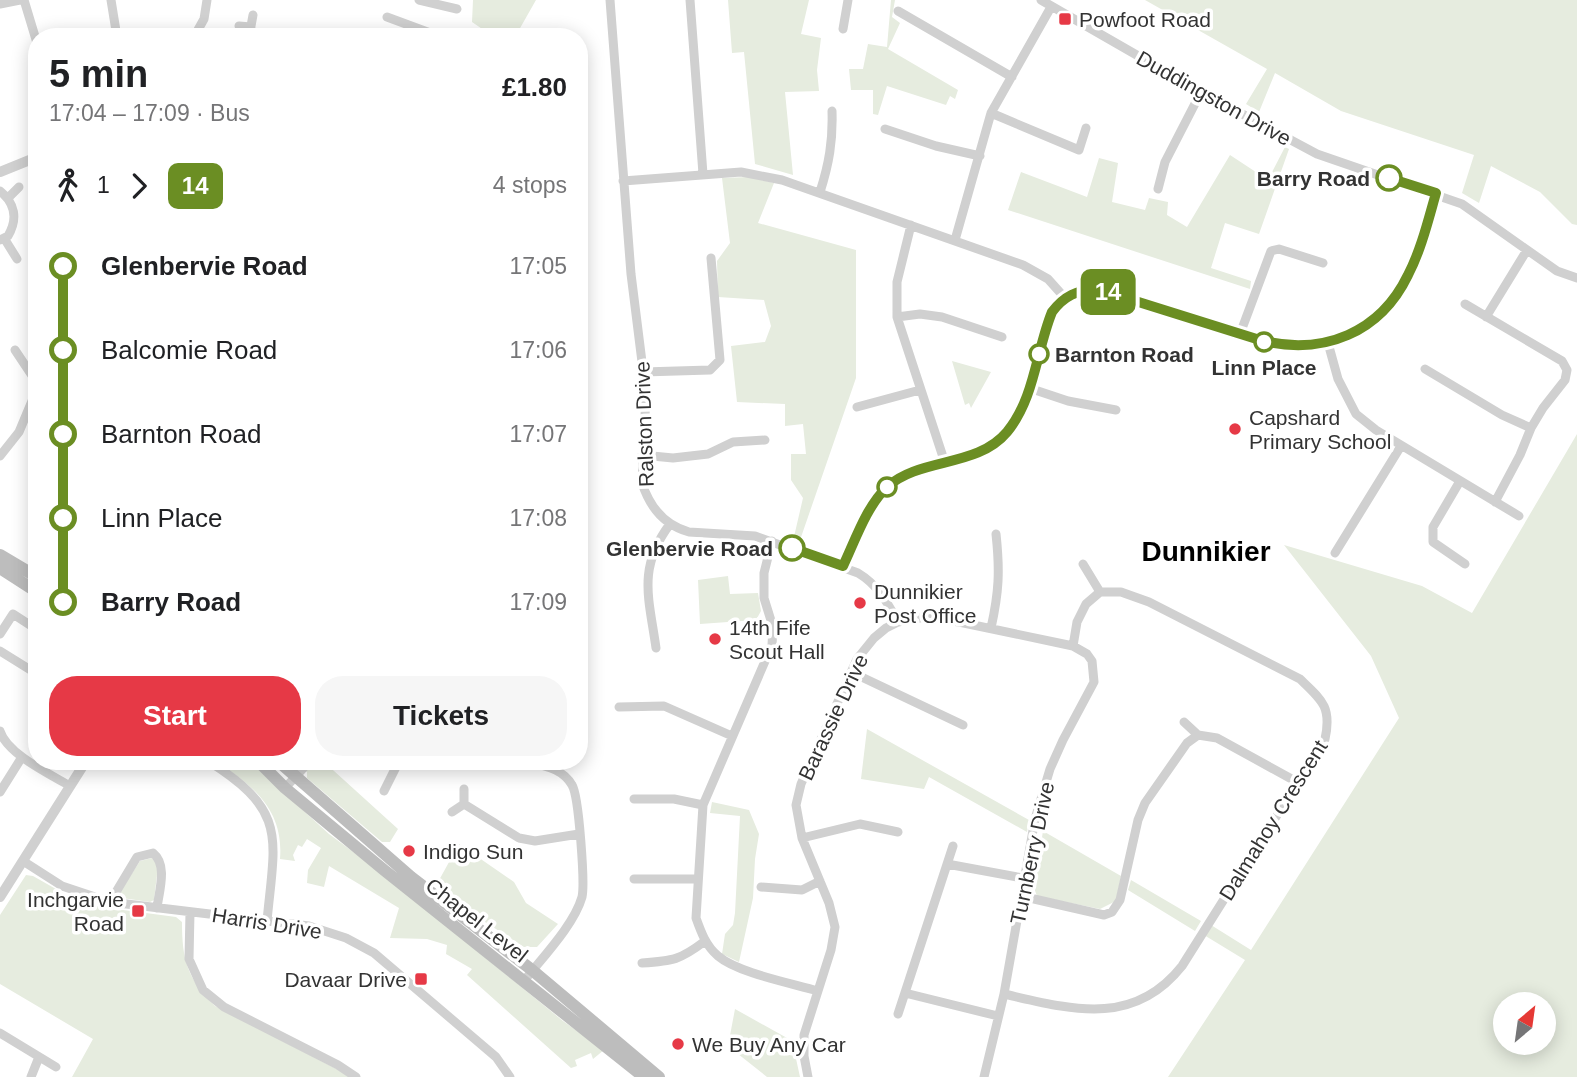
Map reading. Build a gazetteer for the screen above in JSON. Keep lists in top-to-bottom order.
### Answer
{
  "streets": {
    "main road": ["Chapel Level"],
    "street": [
      "Duddingston Drive",
      "Ralston Drive",
      "Barassie Drive",
      "Dalmahoy Crescent",
      "Turnberry Drive",
      "Harris Drive"
    ]
  },
  "crossings": [
    ["Dalmahoy Crescent", "Turnberry Drive"]
  ],
  "districts": ["Dunnikier"],
  "places": {
    "transit": ["Powfoot Road", "Inchgarvie Road", "Davaar Drive"],
    "other": [
      "Barry Road",
      "Linn Place",
      "Barnton Road",
      "Capshard Primary School",
      "Glenbervie Road",
      "Dunnikier Post Office",
      "14th Fife Scout Hall",
      "Indigo Sun",
      "We Buy Any Car"
    ]
  },
  "lines": ["bus line 14"],
  "north": "top right",
  "page": {
    "on_map": "14",
    "heading": ["5 min", "17:04 – 17:09 · Bus", "£1.80"],
    "legs": ["1", "14", "4 stops"],
    "list": [
      {
        "name": "Glenbervie Road",
        "value": "17:05"
      },
      {
        "name": "Balcomie Road",
        "value": "17:06"
      },
      {
        "name": "Barnton Road",
        "value": "17:07"
      },
      {
        "name": "Linn Place",
        "value": "17:08"
      },
      {
        "name": "Barry Road",
        "value": "17:09"
      }
    ],
    "buttons": ["Start", "Tickets"]
  }
}
